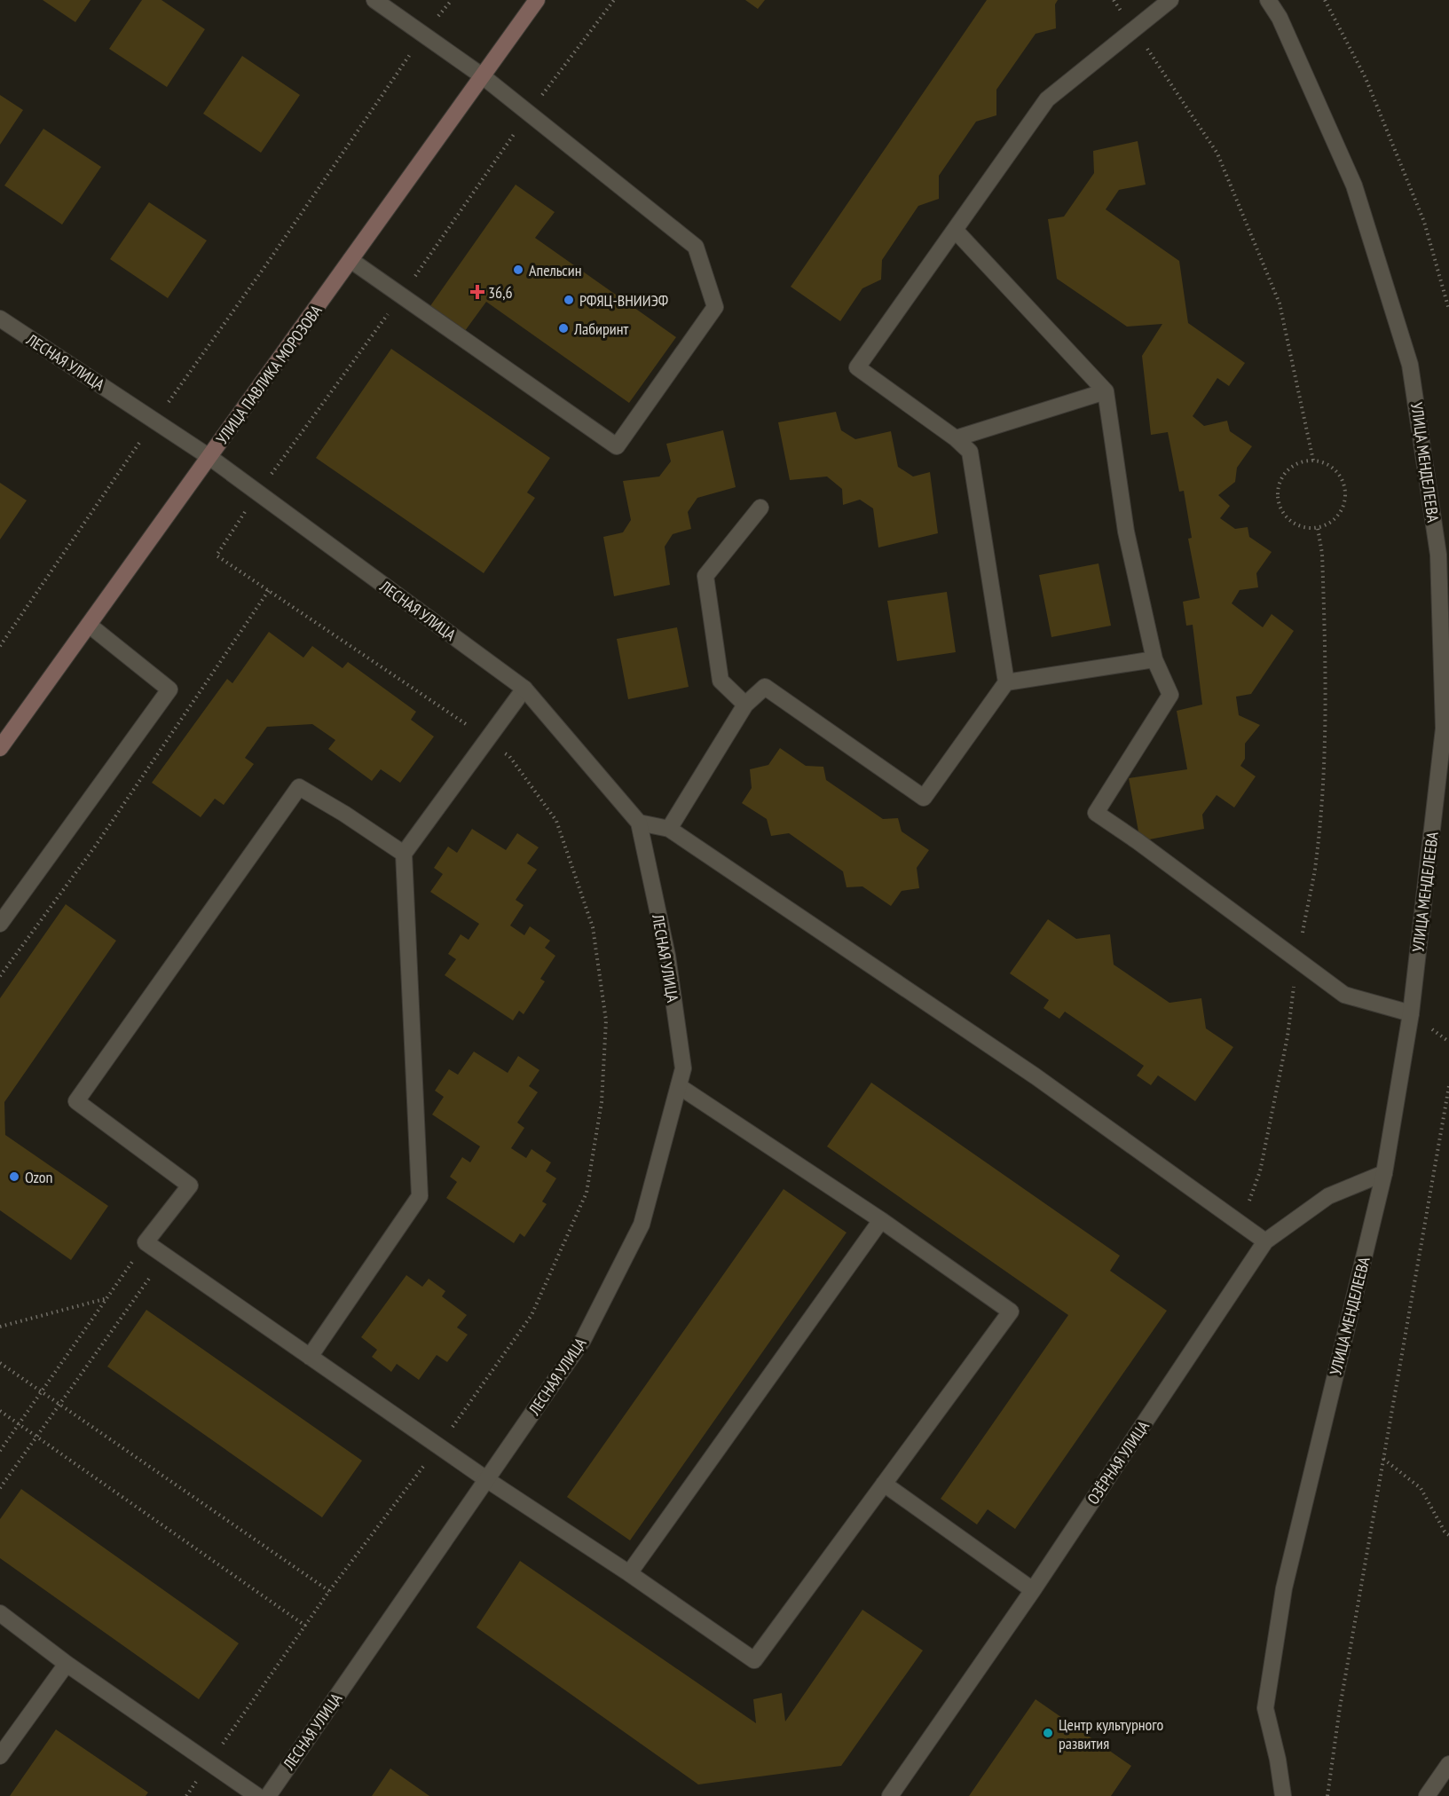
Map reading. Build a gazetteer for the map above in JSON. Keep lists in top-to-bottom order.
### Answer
{
  "streets": {
    "street": [
      "ЛЕСНАЯ УЛИЦА",
      "УЛИЦА ПАВЛИКА МОРОЗОВА",
      "УЛИЦА МЕНДЕЛЕЕВА",
      "ОЗЁРНАЯ УЛИЦА"
    ]
  },
  "crossings": [
    ["ЛЕСНАЯ УЛИЦА", "УЛИЦА ПАВЛИКА МОРОЗОВА"],
    ["УЛИЦА МЕНДЕЛЕЕВА", "ОЗЁРНАЯ УЛИЦА"]
  ],
  "places": {
    "other": [
      "Апельсин",
      "РФЯЦ-ВНИИЭФ",
      "Лабиринт",
      "Ozon",
      "Центр культурного развития"
    ],
    "health": ["36,6"]
  }
}
